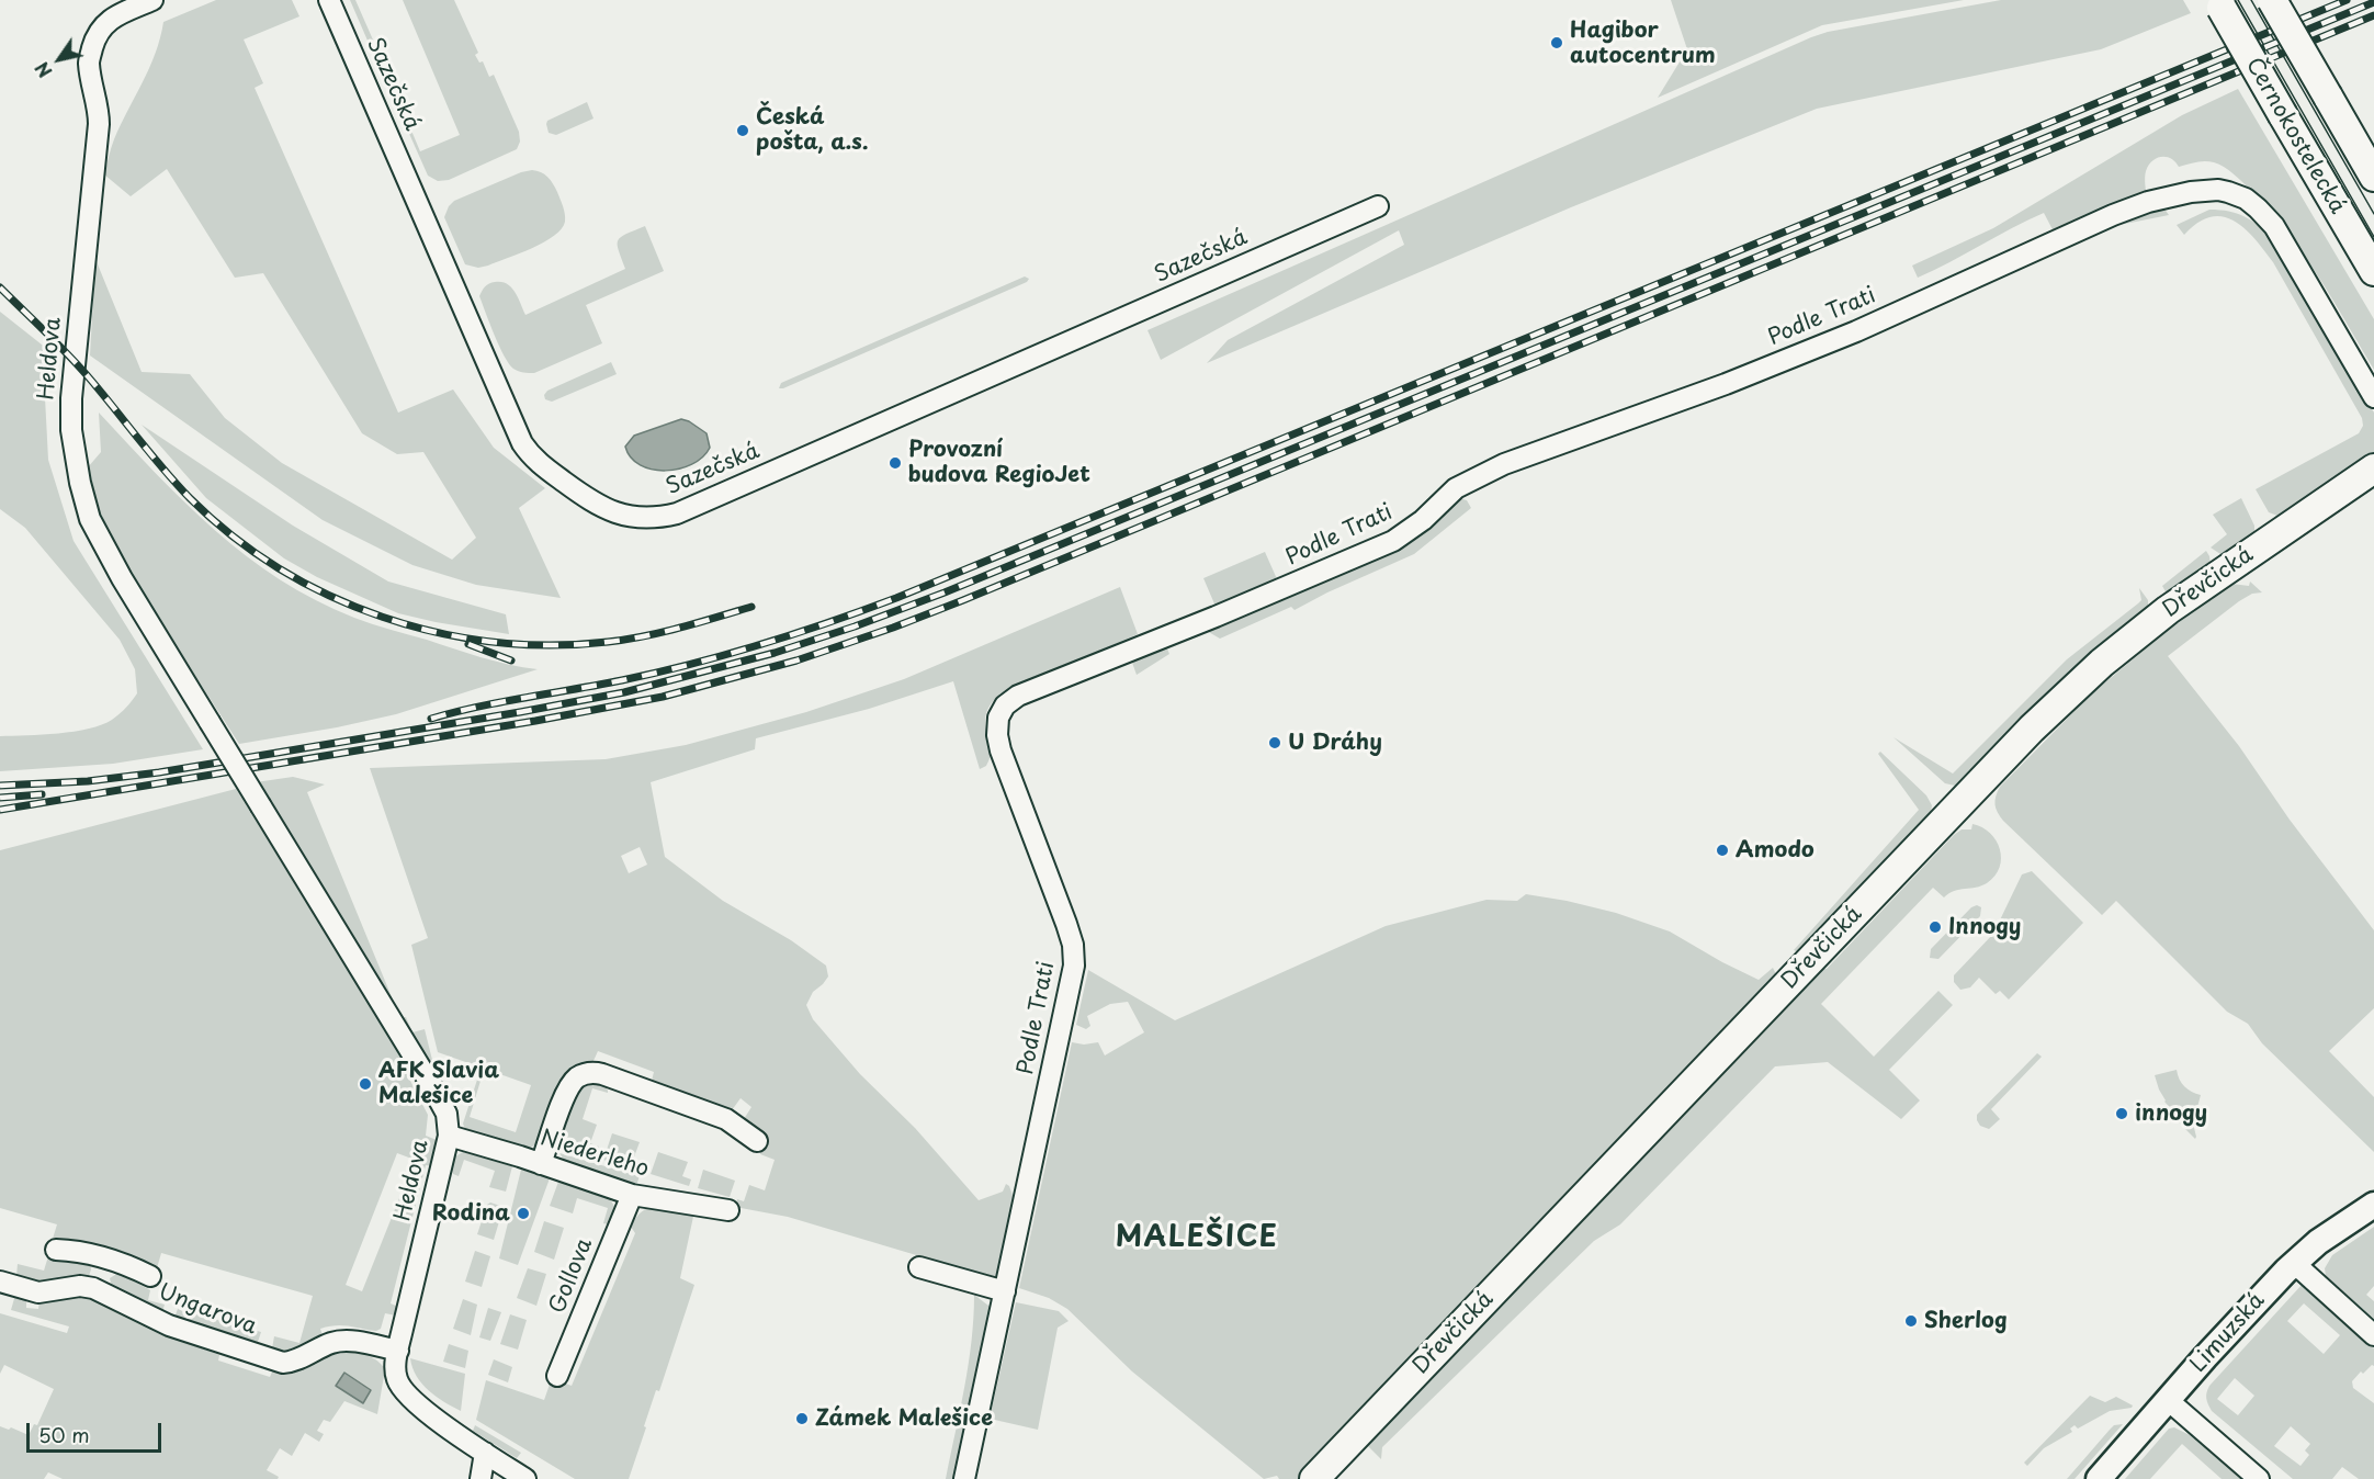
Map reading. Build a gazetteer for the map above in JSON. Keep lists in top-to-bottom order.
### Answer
{
  "streets": {
    "main road": ["Černokostelecká", "Dřevčická"],
    "street": [
      "Sazečská",
      "Podle Trati",
      "Heldova",
      "Niederleho",
      "Gollova",
      "Ungarova",
      "Limuzská"
    ]
  },
  "crossings": [
    ["Heldova", "Niederleho"],
    ["Heldova", "Ungarova"],
    ["Niederleho", "Gollova"]
  ],
  "districts": ["MALEŠICE"],
  "places": [
    "Hagibor autocentrum",
    "Česká pošta, a.s.",
    "Provozní budova RegioJet",
    "U Dráhy",
    "Amodo",
    "Innogy",
    "AFK Slavia Malešice",
    "innogy",
    "Rodina",
    "Sherlog",
    "Zámek Malešice"
  ],
  "scale_bar": "50 m",
  "north": "bottom left"
}
